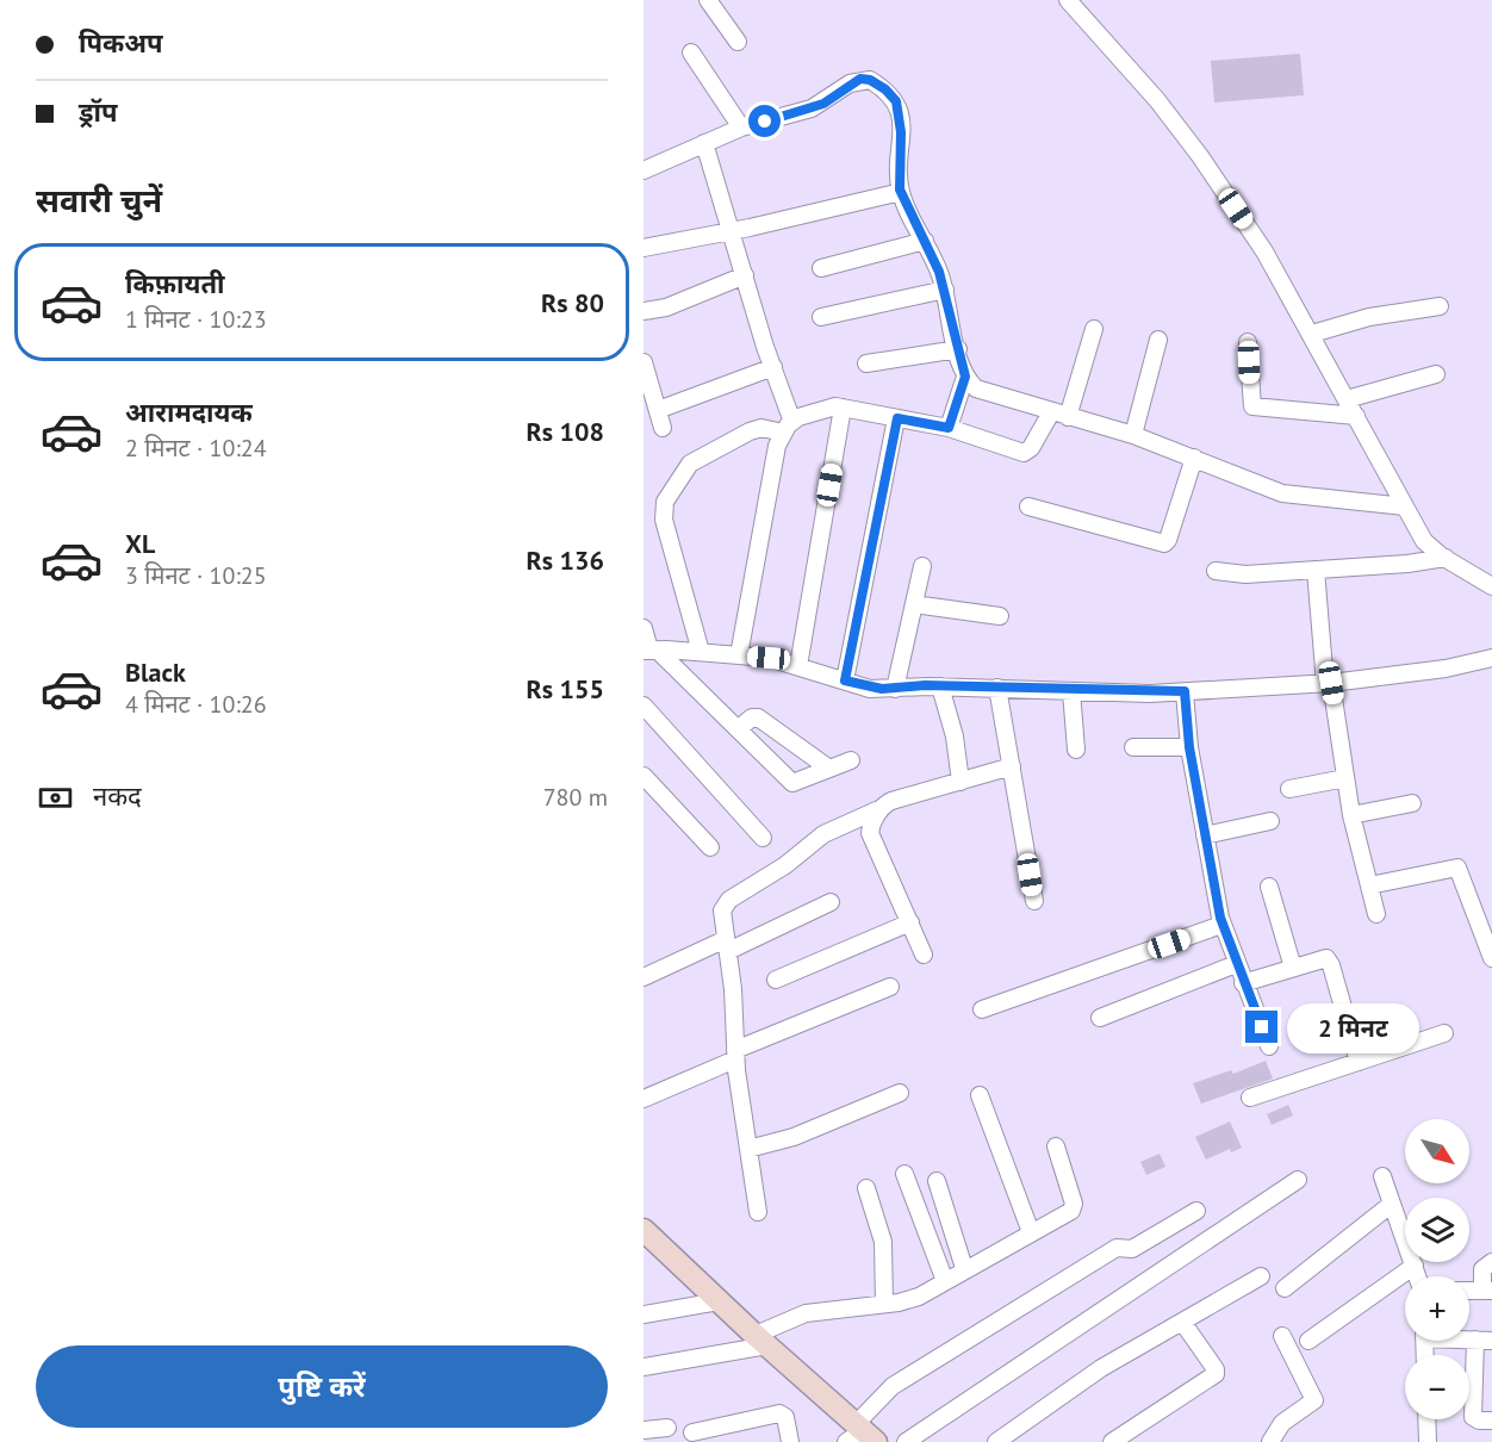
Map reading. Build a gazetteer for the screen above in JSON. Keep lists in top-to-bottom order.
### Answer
{
  "north": "bottom right",
  "page": {
    "banner": ["पिकअप", "ड्रॉप"],
    "heading": "सवारी चुनें",
    "list": [
      {
        "name": "किफ़ायती",
        "note": "1 मिनट · 10:23",
        "value": "Rs 80"
      },
      {
        "name": "आरामदायक",
        "note": "2 मिनट · 10:24",
        "value": "Rs 108"
      },
      {
        "name": "XL",
        "note": "3 मिनट · 10:25",
        "value": "Rs 136"
      },
      {
        "name": "Black",
        "note": "4 मिनट · 10:26",
        "value": "Rs 155"
      }
    ],
    "pay": ["नकद", "780 m"],
    "bubble": "2 मिनट",
    "map_buttons": ["+", "−"],
    "buttons": "पुष्टि करें"
  }
}
